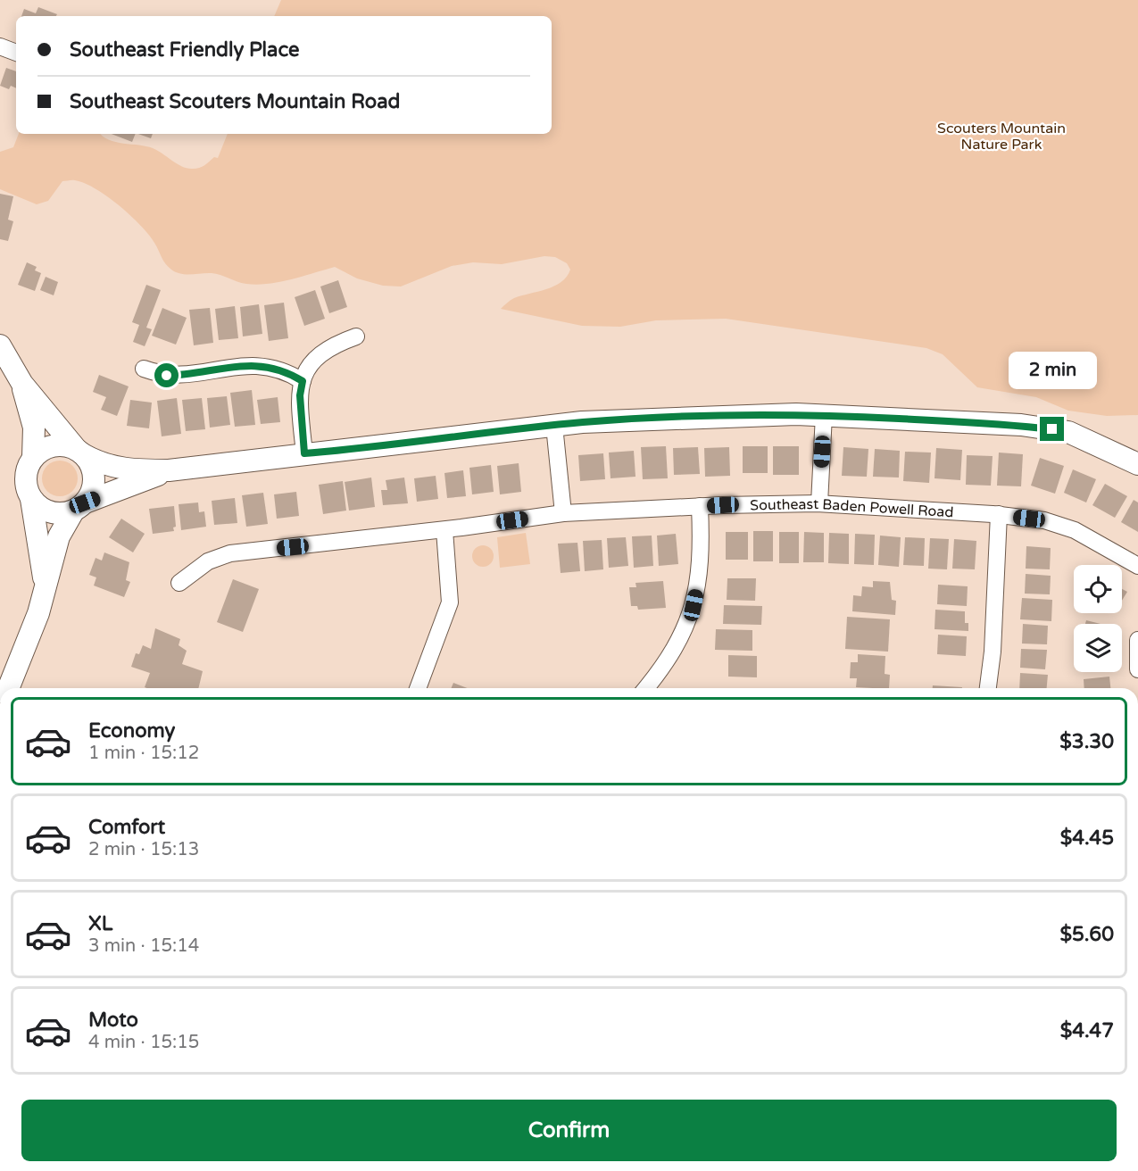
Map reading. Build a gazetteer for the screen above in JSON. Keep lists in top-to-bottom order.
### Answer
{
  "streets": {
    "street": ["Southeast Baden Powell Road"]
  },
  "parks": ["Scouters Mountain Nature Park"],
  "page": {
    "banner": ["Southeast Friendly Place", "Southeast Scouters Mountain Road"],
    "bubble": "2 min",
    "list": [
      {
        "name": "Economy",
        "note": "1 min · 15:12",
        "value": "$3.30"
      },
      {
        "name": "Comfort",
        "note": "2 min · 15:13",
        "value": "$4.45"
      },
      {
        "name": "XL",
        "note": "3 min · 15:14",
        "value": "$5.60"
      },
      {
        "name": "Moto",
        "note": "4 min · 15:15",
        "value": "$4.47"
      }
    ],
    "buttons": "Confirm"
  }
}
